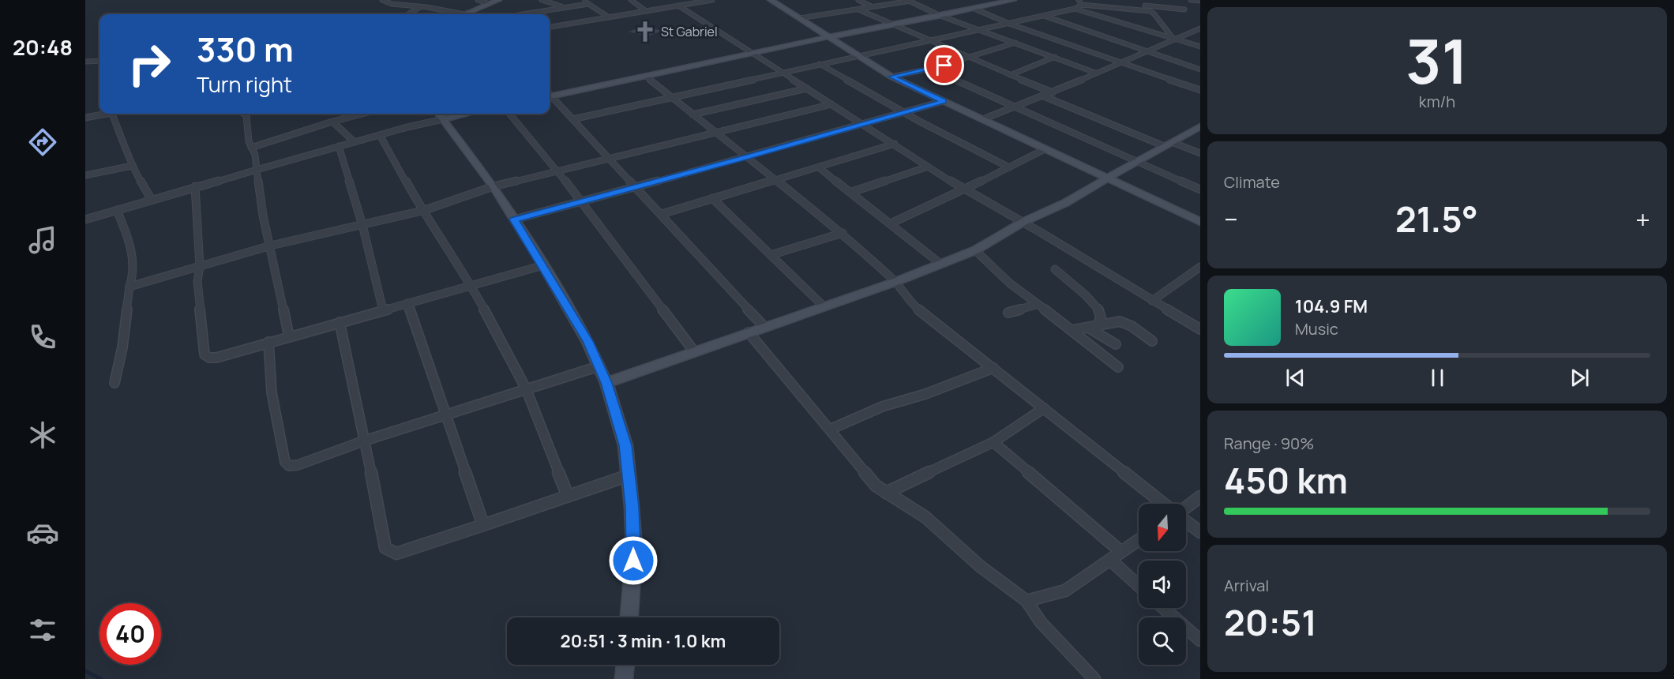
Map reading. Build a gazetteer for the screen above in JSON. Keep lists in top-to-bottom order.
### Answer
{
  "places": {
    "church": ["St Gabriel"]
  },
  "north": "bottom",
  "page": {
    "tabs": "20:48",
    "tile": [
      ["31", "km/h"],
      "Climate",
      ["Range · 90%", "450 km"],
      ["Arrival", "20:51"]
    ],
    "turn": ["330 m", "Turn right"],
    "heat": ["−", "21.5°", "+"],
    "song": ["104.9 FM", "Music"],
    "limit": "40",
    "trip": "20:51 · 3 min · 1.0 km"
  }
}
